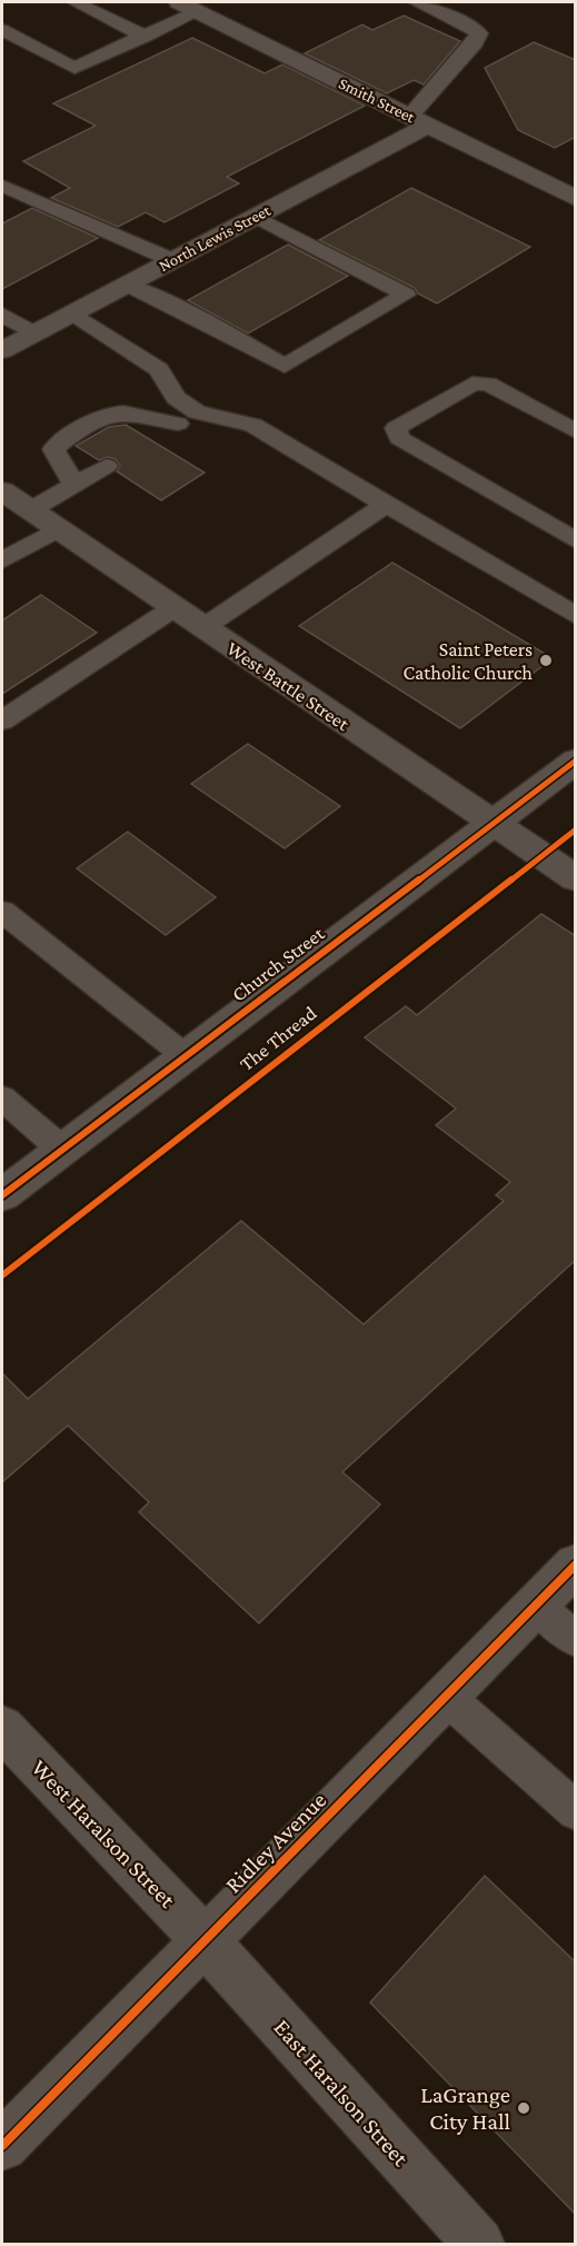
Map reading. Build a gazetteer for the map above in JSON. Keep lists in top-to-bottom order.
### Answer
{
  "streets": {
    "street": [
      "Smith Street",
      "North Lewis Street",
      "West Battle Street",
      "Church Street",
      "West Haralson Street",
      "Ridley Avenue",
      "East Haralson Street"
    ],
    "cycle path": ["The Thread"]
  },
  "crossings": [
    ["Smith Street", "North Lewis Street"],
    ["West Battle Street", "Church Street"],
    ["West Haralson Street", "Ridley Avenue"],
    ["West Haralson Street", "East Haralson Street"],
    ["Ridley Avenue", "East Haralson Street"]
  ],
  "places": ["Saint Peters Catholic Church", "LaGrange City Hall"]
}
